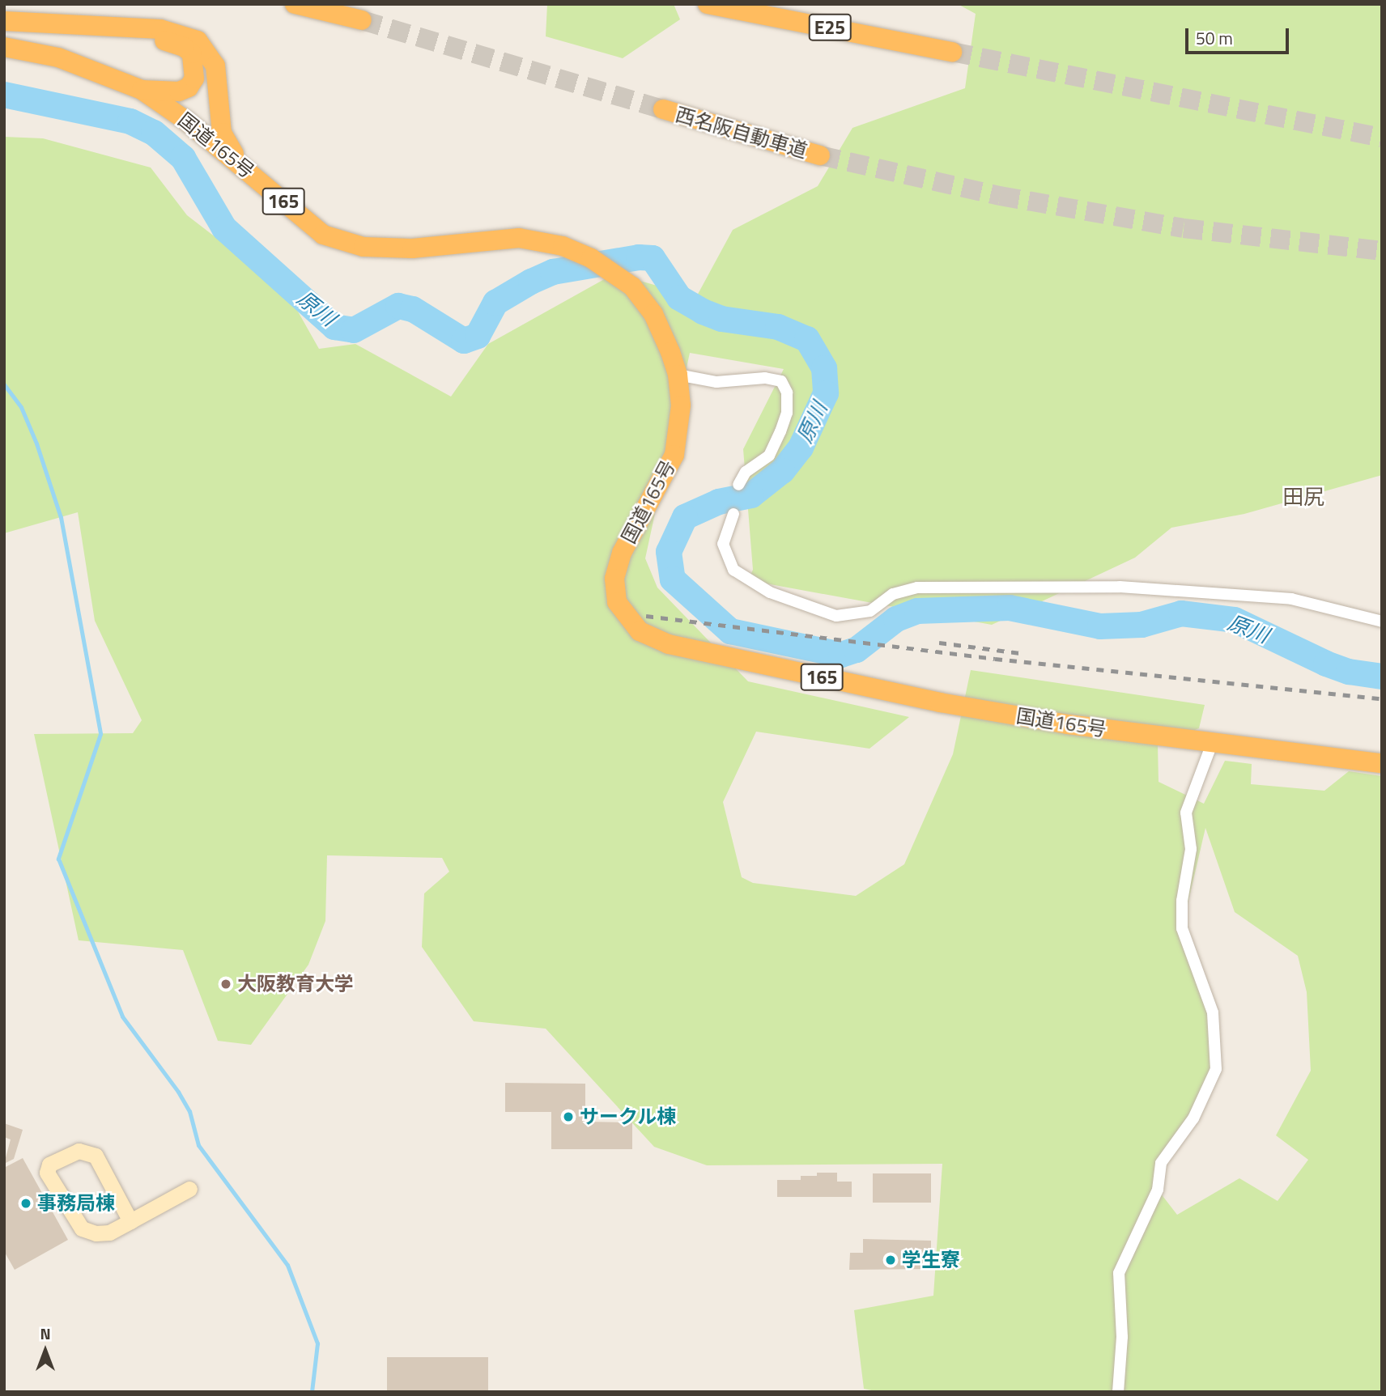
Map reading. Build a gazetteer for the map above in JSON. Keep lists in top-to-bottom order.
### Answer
{
  "streets": {
    "highway": [
      "E25",
      "西名阪自動車道",
      "国道165号",
      "165"
    ]
  },
  "districts": ["田尻"],
  "water": ["原川"],
  "places": [
    "大阪教育大学",
    "サークル棟",
    "事務局棟",
    "学生寮"
  ],
  "scale_bar": "50 m",
  "north": "top"
}
